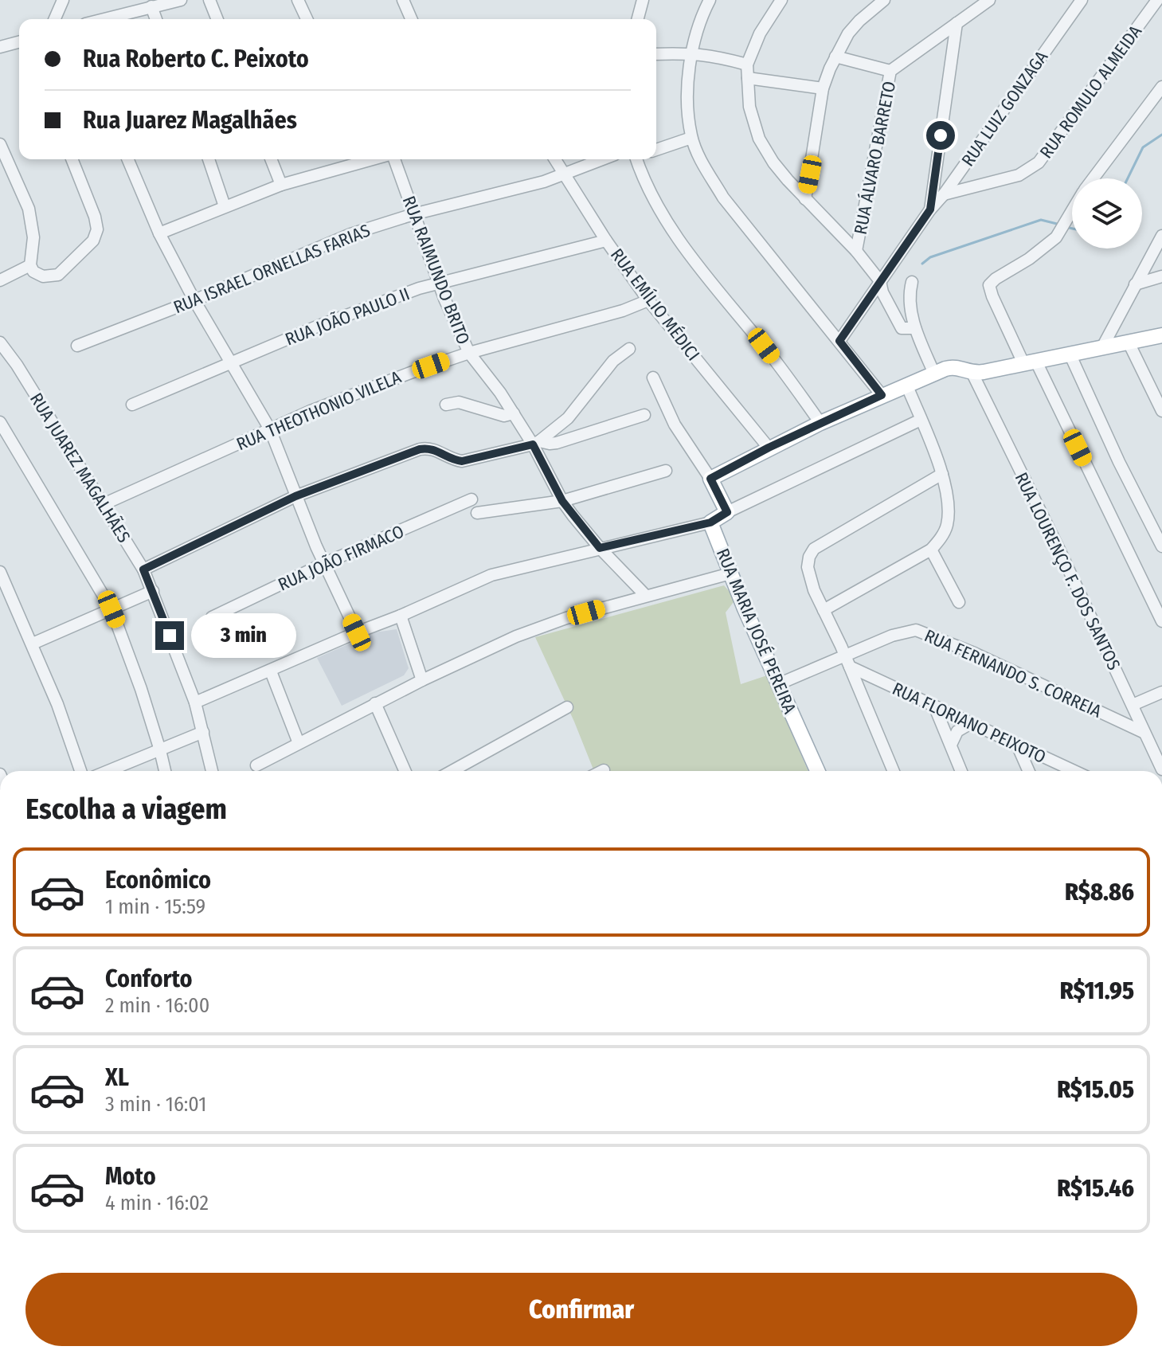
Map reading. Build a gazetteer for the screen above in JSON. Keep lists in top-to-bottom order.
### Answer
{
  "streets": {
    "main road": ["RUA MARIA JOSÉ PEREIRA"],
    "street": [
      "RUA ROMULO ALMEIDA",
      "RUA LUIZ GONZAGA",
      "RUA ÁLVARO BARRETO",
      "RUA ISRAEL ORNELLAS FARIAS",
      "RUA RAIMUNDO BRITO",
      "RUA EMÍLIO MÉDICI",
      "RUA JOÃO PAULO II",
      "RUA THEOTHONIO VILELA",
      "RUA JUAREZ MAGALHÃES",
      "RUA JOÃO FIRMACO",
      "RUA LOURENÇO F. DOS SANTOS",
      "RUA FERNANDO S. CORREIA",
      "RUA FLORIANO PEIXOTO"
    ]
  },
  "crossings": [
    ["RUA ROMULO ALMEIDA", "RUA LUIZ GONZAGA"],
    ["RUA ISRAEL ORNELLAS FARIAS", "RUA RAIMUNDO BRITO"],
    ["RUA ISRAEL ORNELLAS FARIAS", "RUA EMÍLIO MÉDICI"],
    ["RUA RAIMUNDO BRITO", "RUA JOÃO PAULO II"],
    ["RUA RAIMUNDO BRITO", "RUA THEOTHONIO VILELA"],
    ["RUA EMÍLIO MÉDICI", "RUA JOÃO PAULO II"],
    ["RUA EMÍLIO MÉDICI", "RUA THEOTHONIO VILELA"],
    ["RUA THEOTHONIO VILELA", "RUA JUAREZ MAGALHÃES"],
    ["RUA LOURENÇO F. DOS SANTOS", "RUA FERNANDO S. CORREIA"],
    ["RUA MARIA JOSÉ PEREIRA", "RUA FERNANDO S. CORREIA"]
  ],
  "page": {
    "banner": ["Rua Roberto C. Peixoto", "Rua Juarez Magalhães"],
    "bubble": "3 min",
    "heading": "Escolha a viagem",
    "list": [
      {
        "name": "Econômico",
        "note": "1 min · 15:59",
        "value": "R$8.86"
      },
      {
        "name": "Conforto",
        "note": "2 min · 16:00",
        "value": "R$11.95"
      },
      {
        "name": "XL",
        "note": "3 min · 16:01",
        "value": "R$15.05"
      },
      {
        "name": "Moto",
        "note": "4 min · 16:02",
        "value": "R$15.46"
      }
    ],
    "buttons": "Confirmar"
  }
}
